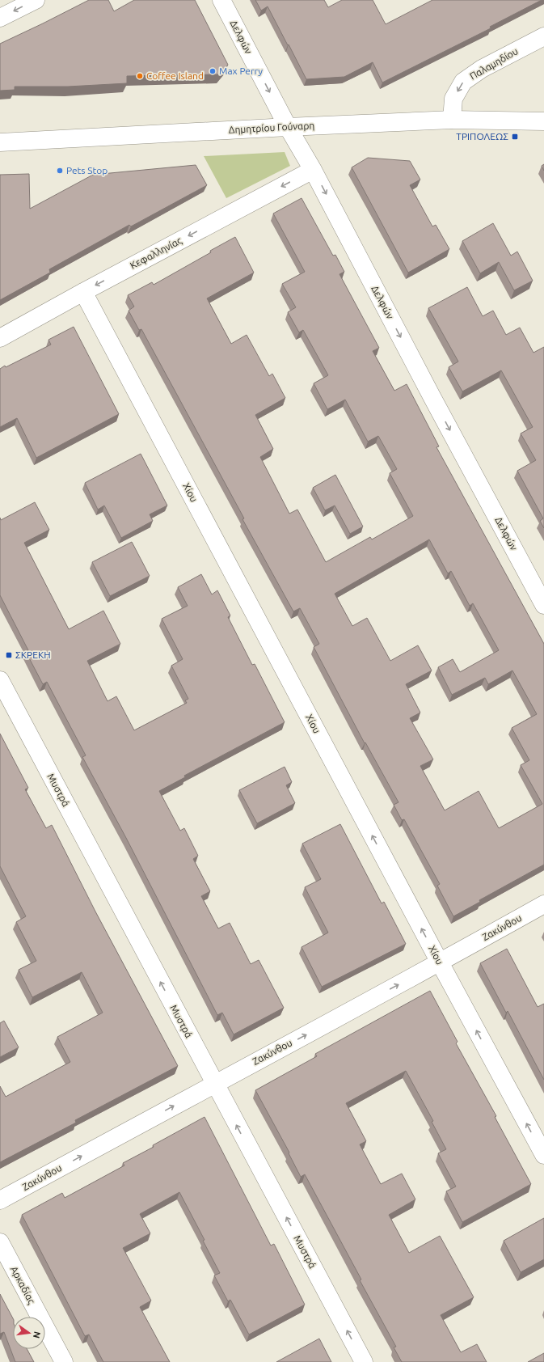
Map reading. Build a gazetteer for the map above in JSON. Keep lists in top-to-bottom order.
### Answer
{
  "streets": {
    "street": [
      "Δελφών",
      "Παλαμηδίου",
      "Δημητρίου Γούναρη",
      "Κεφαλληνίας",
      "Χίου",
      "Μυστρά",
      "Ζακύνθου",
      "Αρκαδίας"
    ]
  },
  "crossings": [
    ["Δελφών", "Δημητρίου Γούναρη"],
    ["Δελφών", "Κεφαλληνίας"],
    ["Παλαμηδίου", "Δημητρίου Γούναρη"],
    ["Κεφαλληνίας", "Χίου"],
    ["Χίου", "Ζακύνθου"],
    ["Μυστρά", "Ζακύνθου"]
  ],
  "one_way": [
    "Δελφών",
    "Παλαμηδίου",
    "Κεφαλληνίας",
    "Χίου",
    "Μυστρά",
    "Ζακύνθου"
  ],
  "places": {
    "other": ["Max Perry", "Coffee Island", "Pets Stop"],
    "transit": ["ΤΡΙΠΟΛΕΩΣ", "ΣΚΡΕΚΗ"]
  },
  "north": "right"
}
